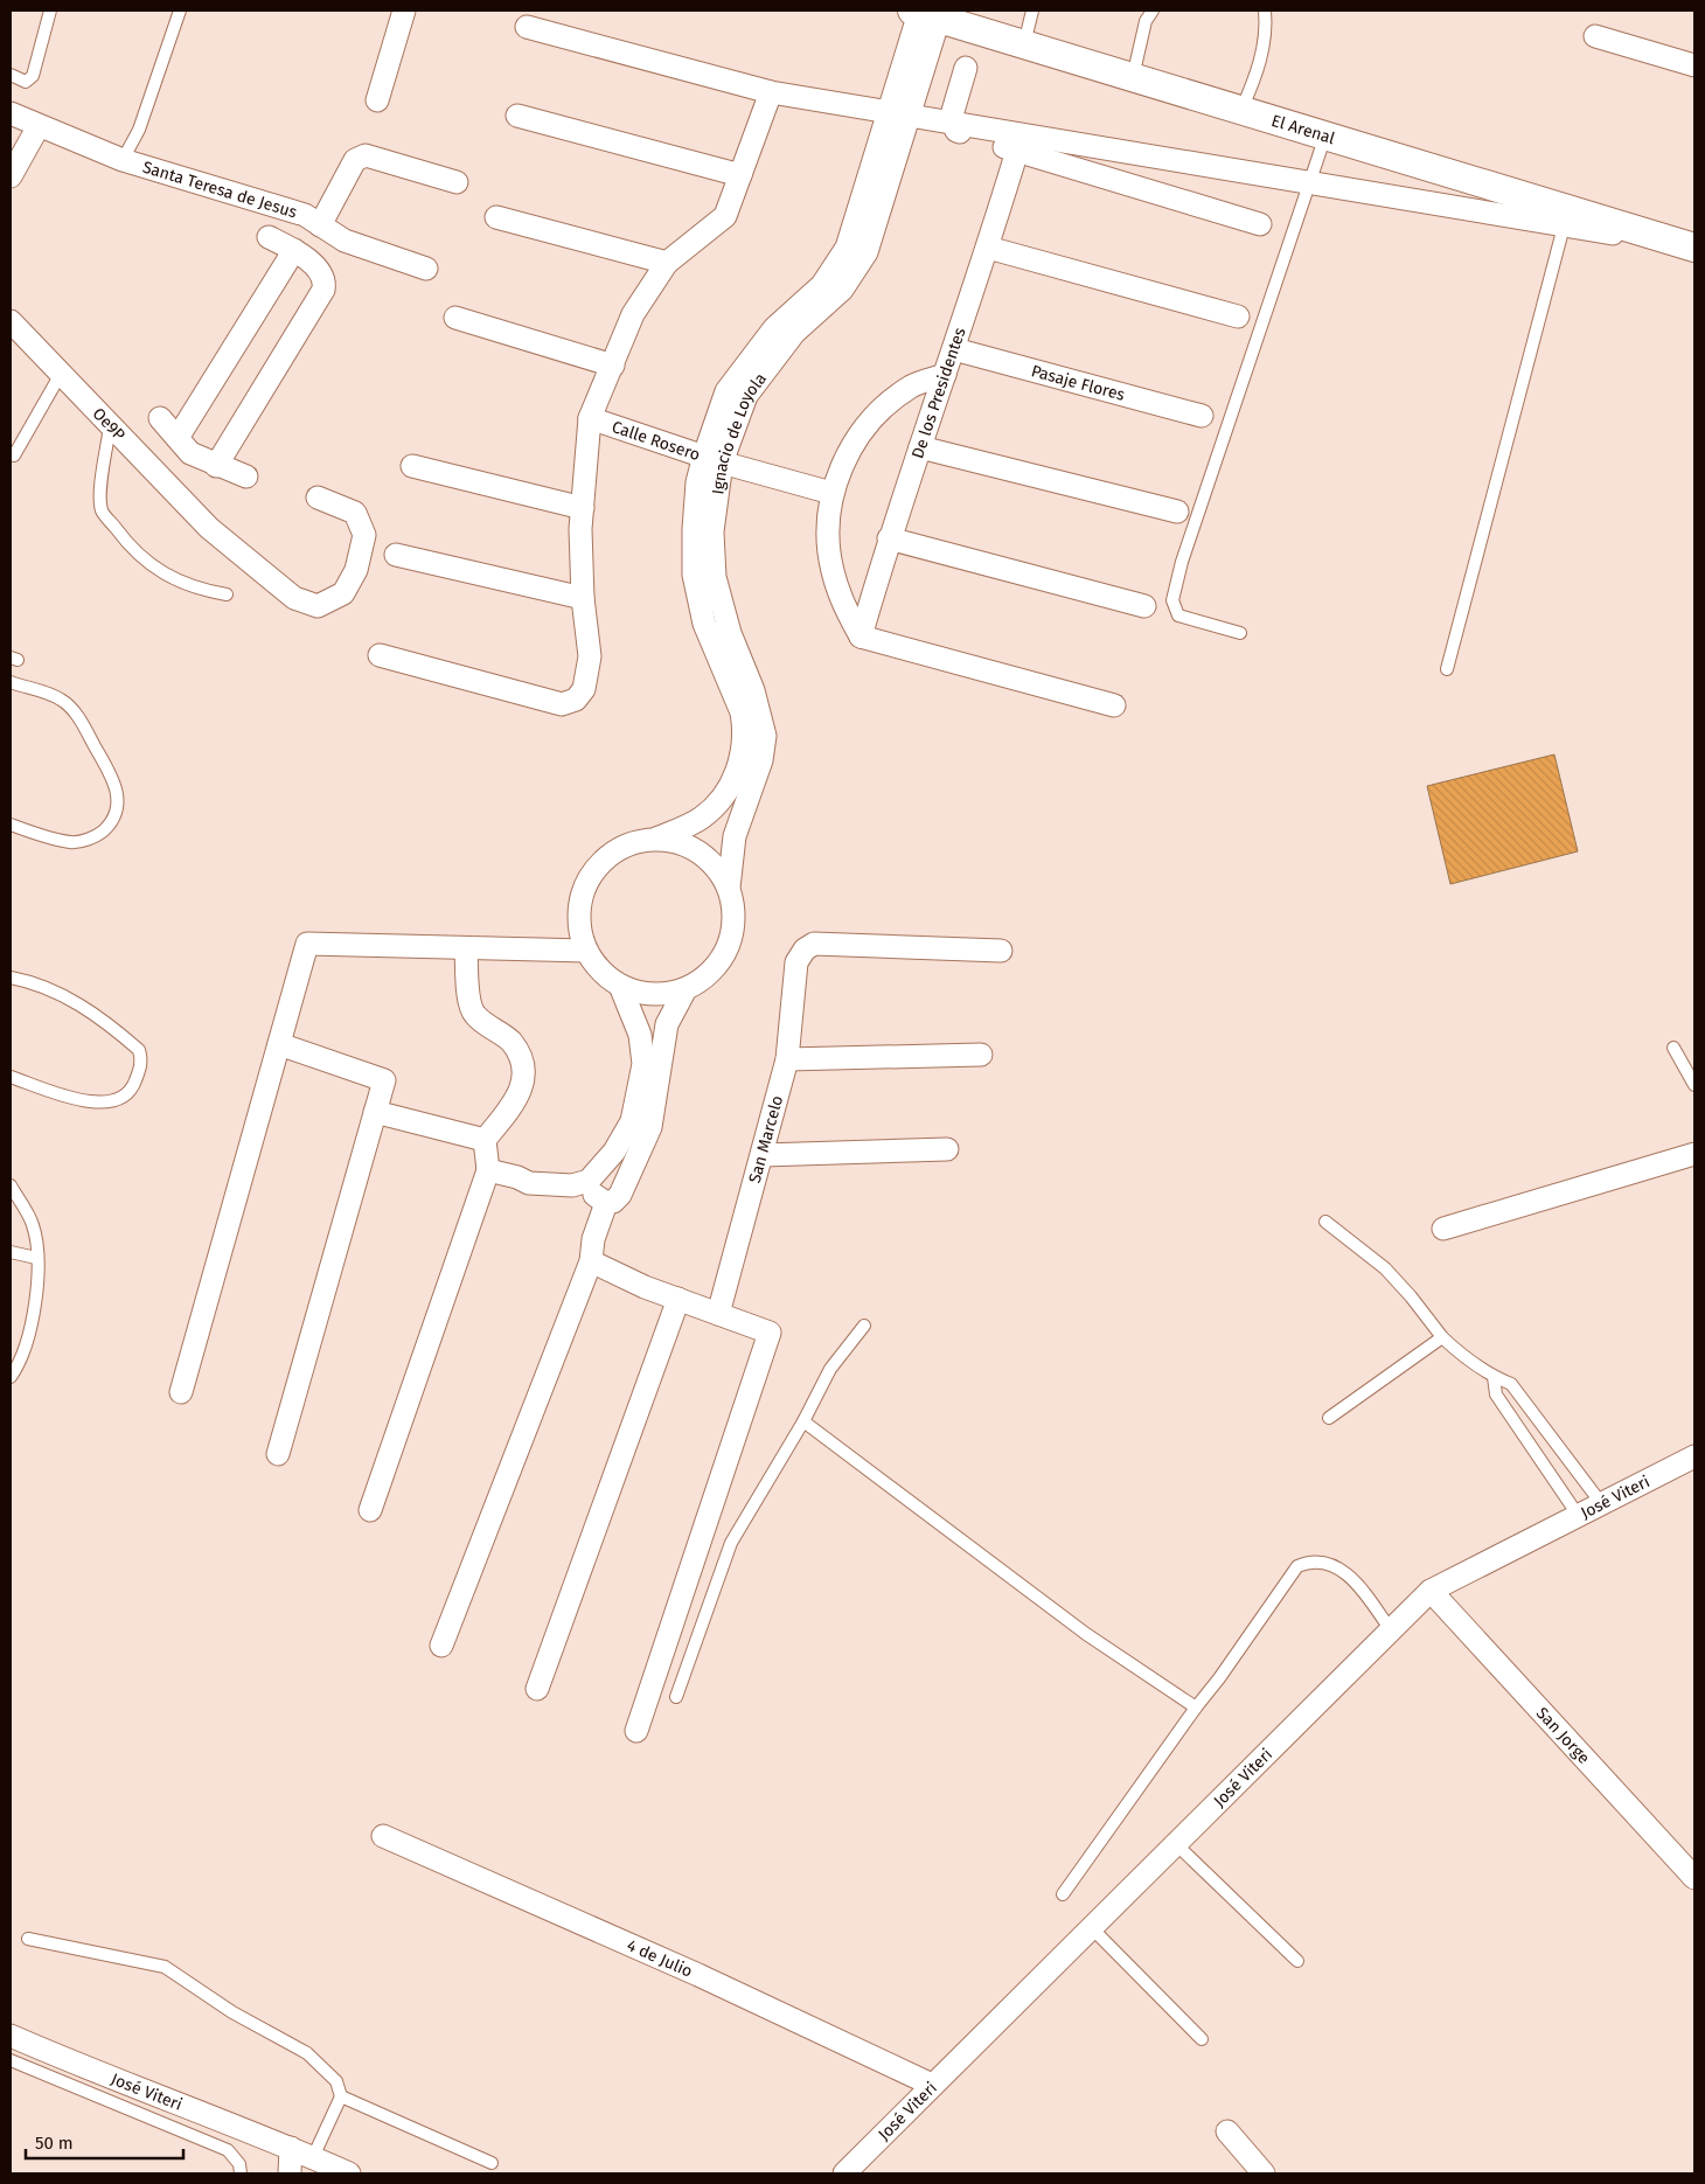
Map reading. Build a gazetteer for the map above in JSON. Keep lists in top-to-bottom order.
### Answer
{
  "streets": {
    "street": [
      "El Arenal",
      "Santa Teresa de Jesus",
      "Pasaje Flores",
      "De los Presidentes",
      "Oe9P",
      "Ignacio de Loyola",
      "Calle Rosero",
      "San Marcelo",
      "José Viteri",
      "San Jorge",
      "4 de Julio"
    ]
  },
  "crossings": [
    ["El Arenal", "Ignacio de Loyola"],
    ["Pasaje Flores", "De los Presidentes"],
    ["Ignacio de Loyola", "Calle Rosero"],
    ["José Viteri", "San Jorge"],
    ["José Viteri", "4 de Julio"]
  ],
  "scale_bar": "50 m"
}
